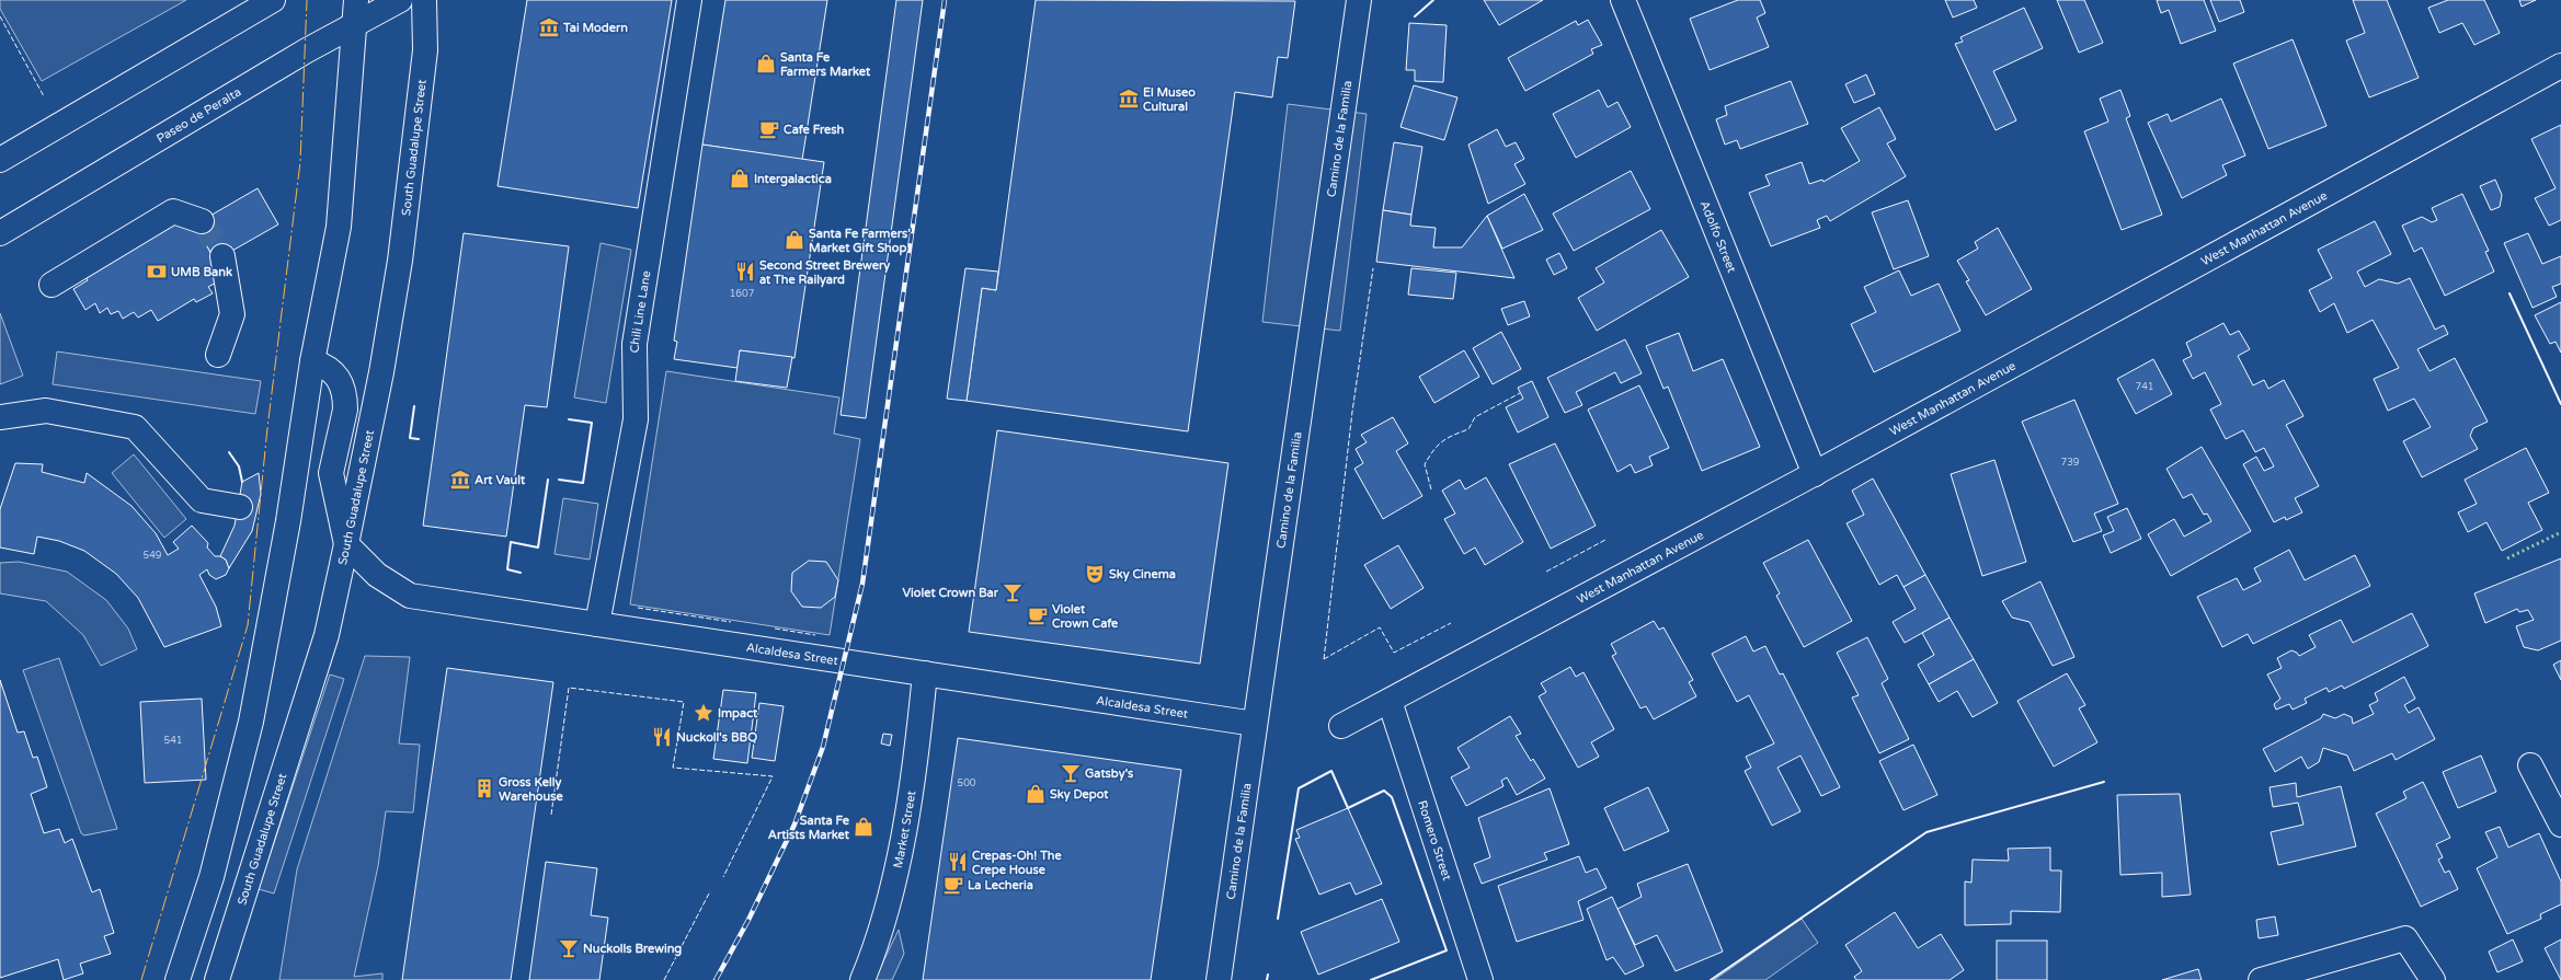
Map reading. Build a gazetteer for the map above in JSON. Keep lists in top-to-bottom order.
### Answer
{
  "streets": {
    "street": [
      "Paseo de Peralta",
      "Camino de la Familia",
      "South Guadalupe Street",
      "West Manhattan Avenue",
      "Adolfo Street",
      "Chili Line Lane",
      "Alcaldesa Street",
      "Market Street",
      "Romero Street"
    ]
  },
  "crossings": [
    ["Camino de la Familia", "Alcaldesa Street"],
    ["South Guadalupe Street", "Alcaldesa Street"],
    ["West Manhattan Avenue", "Adolfo Street"],
    ["West Manhattan Avenue", "Romero Street"],
    ["Chili Line Lane", "Alcaldesa Street"],
    ["Alcaldesa Street", "Market Street"]
  ],
  "places": {
    "museum": ["Tai Modern", "El Museo Cultural", "Art Vault"],
    "shop": [
      "Santa Fe Farmers Market",
      "Intergalactica",
      "Santa Fe Farmers’ Market Gift Shop",
      "Sky Depot",
      "Santa Fe Artists Market"
    ],
    "cafe": ["Cafe Fresh", "Violet Crown Cafe", "La Lecheria"],
    "bank": ["UMB Bank"],
    "restaurant": ["Second Street Brewery at The Railyard", "Nuckoll's BBQ", "Crepas-Oh! The Crepe House"],
    "theatre": ["Sky Cinema"],
    "bar": ["Violet Crown Bar", "Gatsby's", "Nuckolls Brewing"],
    "place": ["Impact"],
    "building": ["Gross Kelly Warehouse"]
  },
  "house_numbers": [
    "1607",
    "741",
    "739",
    "549",
    "541",
    "500"
  ]
}
